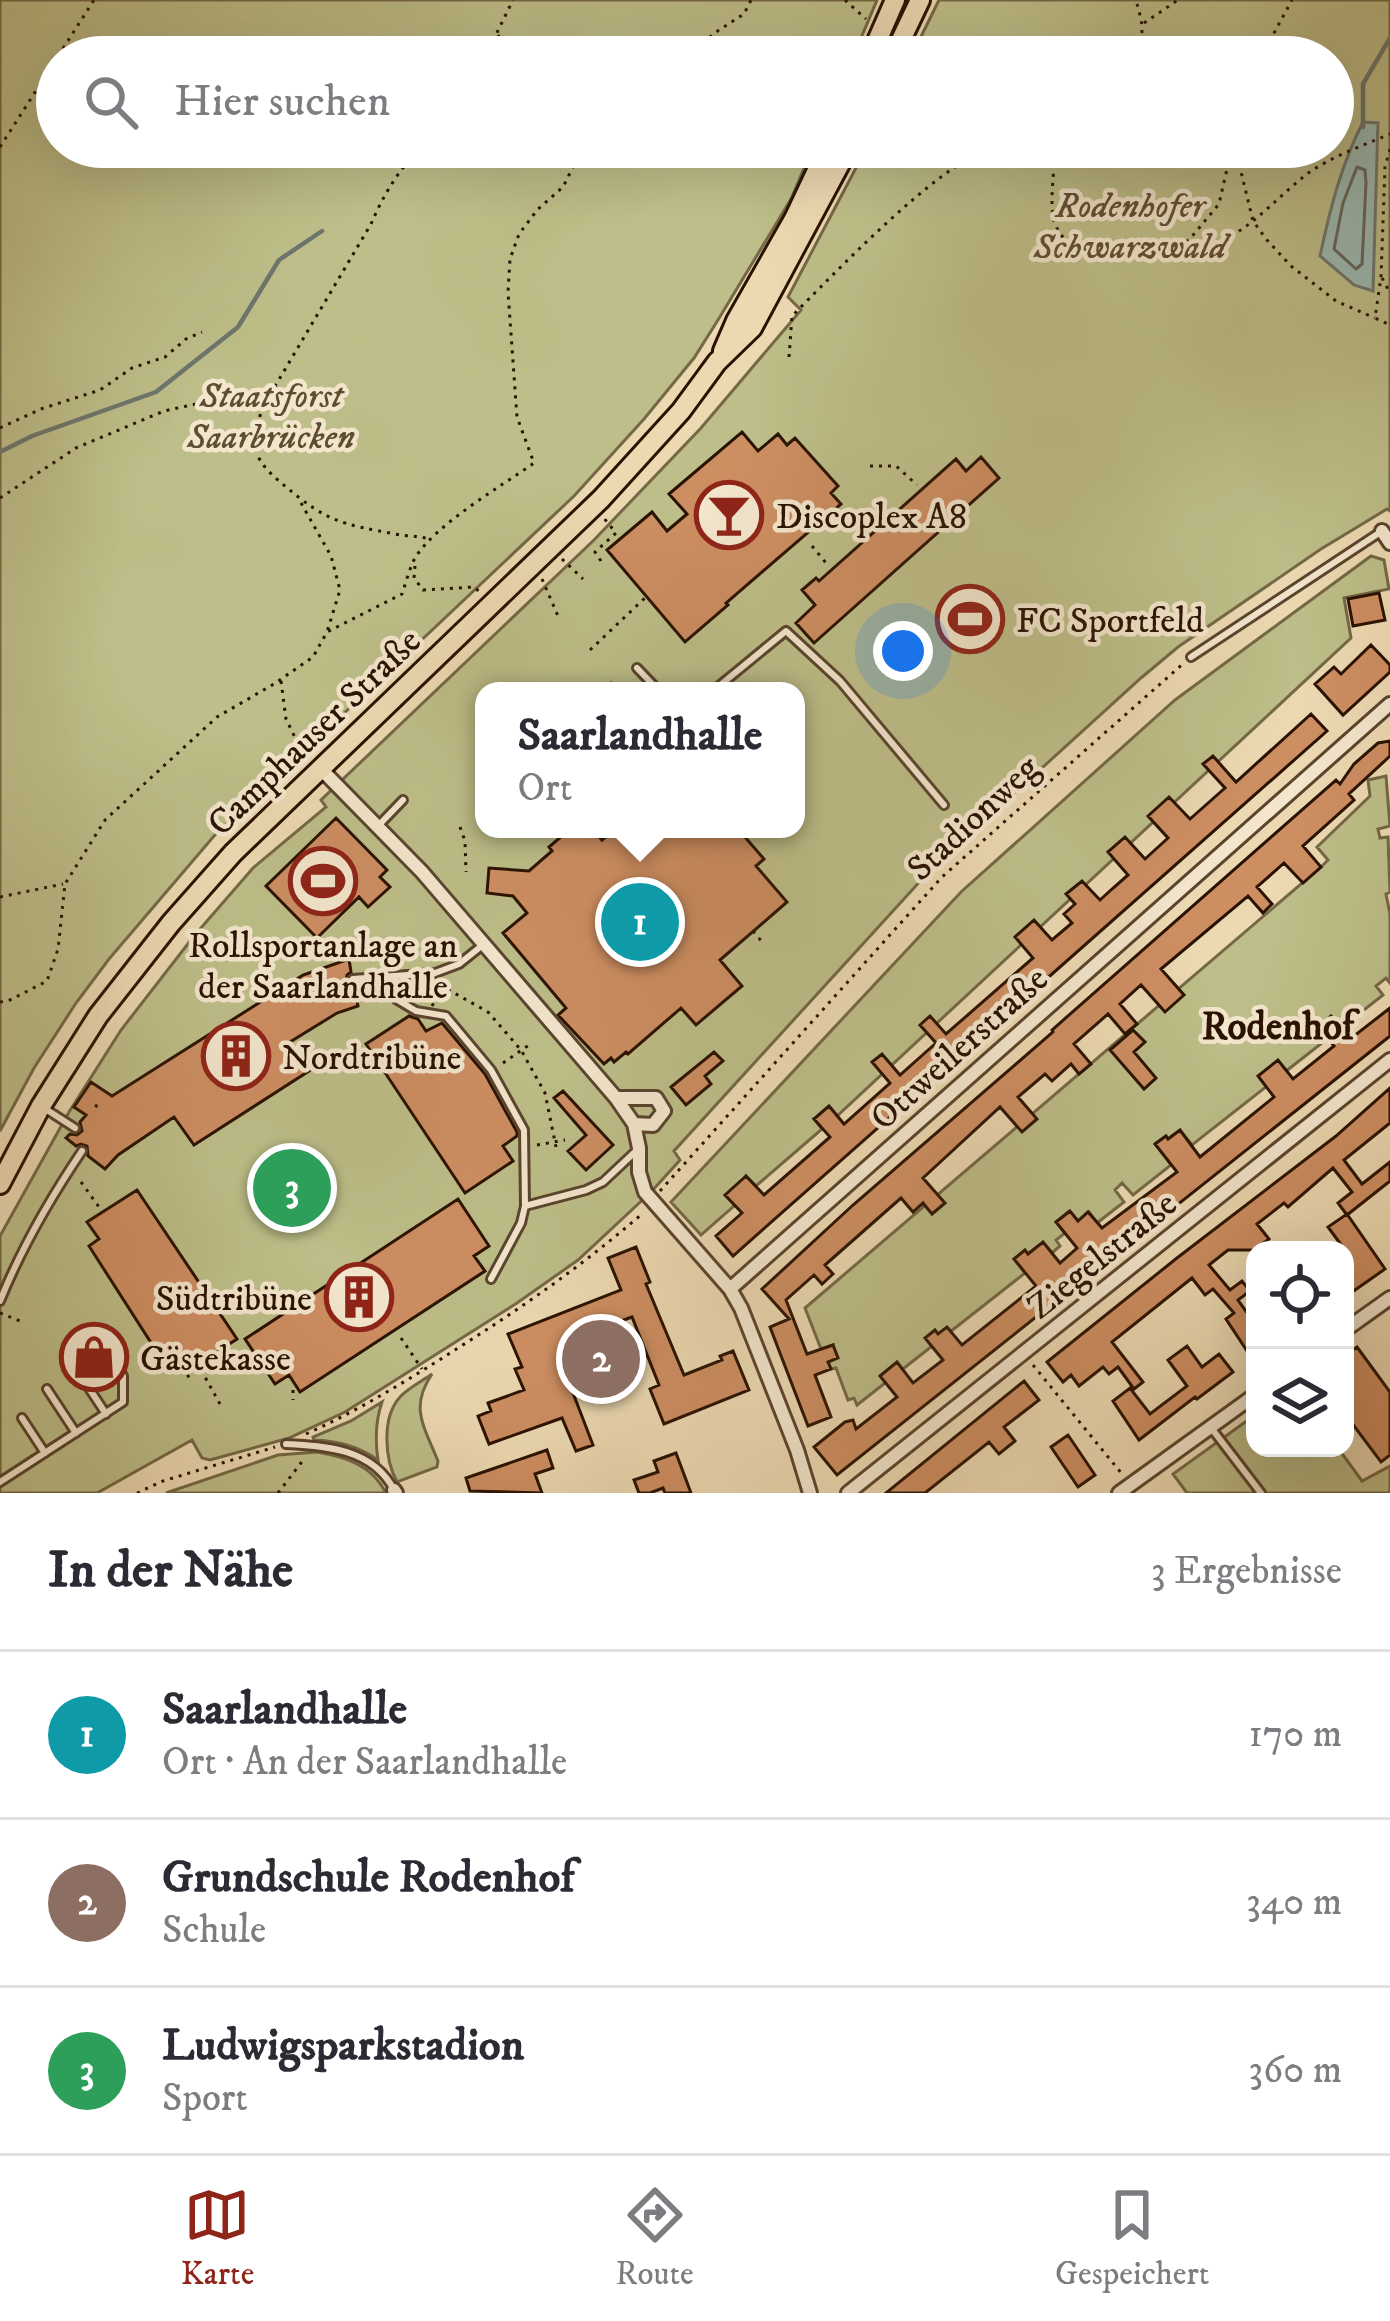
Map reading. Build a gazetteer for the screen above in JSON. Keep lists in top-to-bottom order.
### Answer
{
  "streets": {
    "main road": ["Camphauser Straße"],
    "street": ["Ottweilerstraße", "Ziegelstraße"],
    "path": ["Stadionweg"]
  },
  "districts": ["Rodenhof"],
  "parks": ["Rodenhofer Schwarzwald", "Staatsforst Saarbrücken"],
  "places": {
    "bar": ["Discoplex A8"],
    "sports": ["FC Sportfeld", "Rollsportanlage an der Saarlandhalle"],
    "building": ["Nordtribüne", "Südtribüne"],
    "shop": ["Gästekasse"]
  },
  "page": {
    "search": "Hier suchen",
    "popup": ["Saarlandhalle", "Ort"],
    "pins": ["1", "3", "2"],
    "heading": ["In der Nähe", "3 Ergebnisse"],
    "list": [
      {
        "mark": "1",
        "name": "Saarlandhalle",
        "note": "Ort · An der Saarlandhalle",
        "value": "170 m"
      },
      {
        "mark": "2",
        "name": "Grundschule Rodenhof",
        "note": "Schule",
        "value": "340 m"
      },
      {
        "mark": "3",
        "name": "Ludwigsparkstadion",
        "note": "Sport",
        "value": "360 m"
      }
    ],
    "nav": ["Karte", "Route", "Gespeichert"]
  }
}
